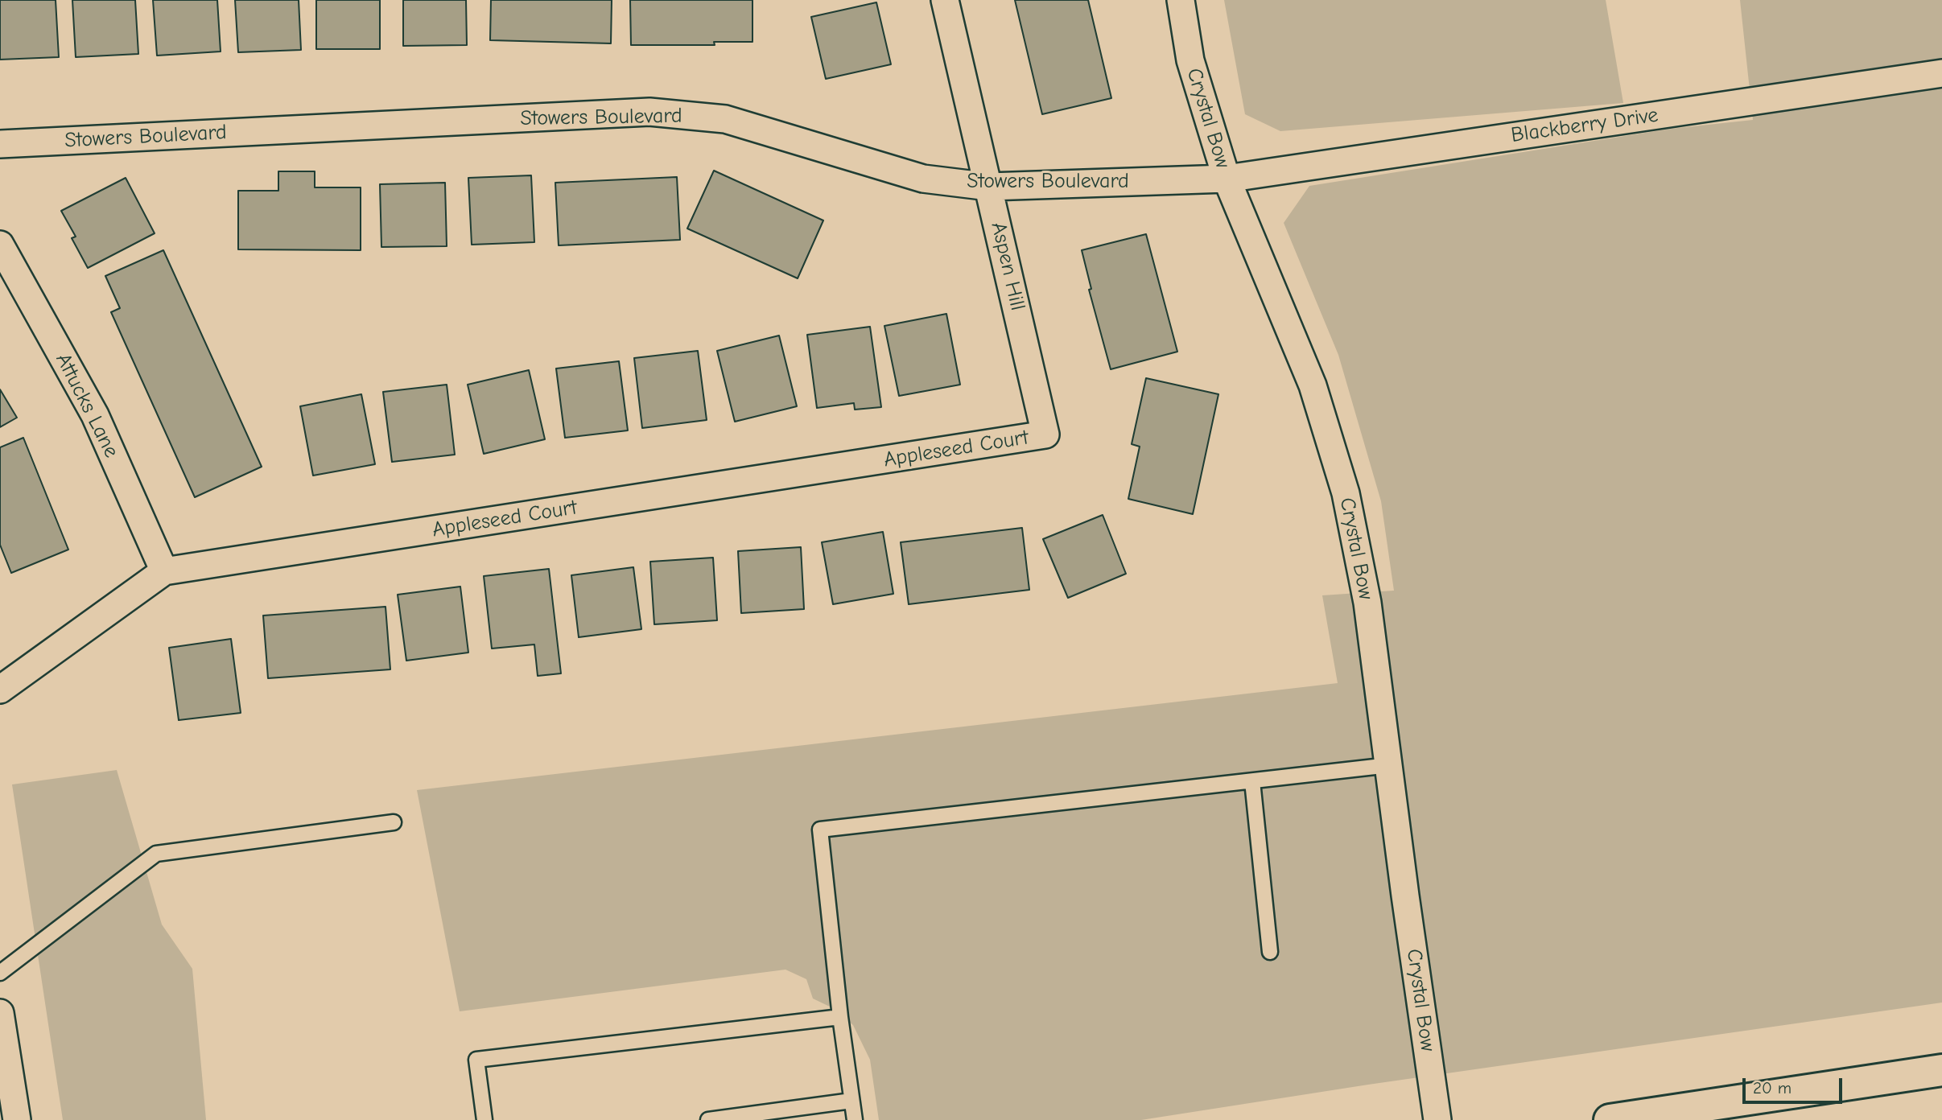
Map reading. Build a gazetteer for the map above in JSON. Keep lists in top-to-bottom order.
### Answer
{
  "streets": {
    "street": [
      "Stowers Boulevard",
      "Crystal Bow",
      "Blackberry Drive",
      "Aspen Hill",
      "Attucks Lane",
      "Appleseed Court"
    ]
  },
  "crossings": [
    ["Stowers Boulevard", "Crystal Bow"],
    ["Stowers Boulevard", "Blackberry Drive"],
    ["Stowers Boulevard", "Aspen Hill"],
    ["Crystal Bow", "Blackberry Drive"],
    ["Aspen Hill", "Appleseed Court"],
    ["Attucks Lane", "Appleseed Court"]
  ],
  "scale_bar": "20 m"
}
